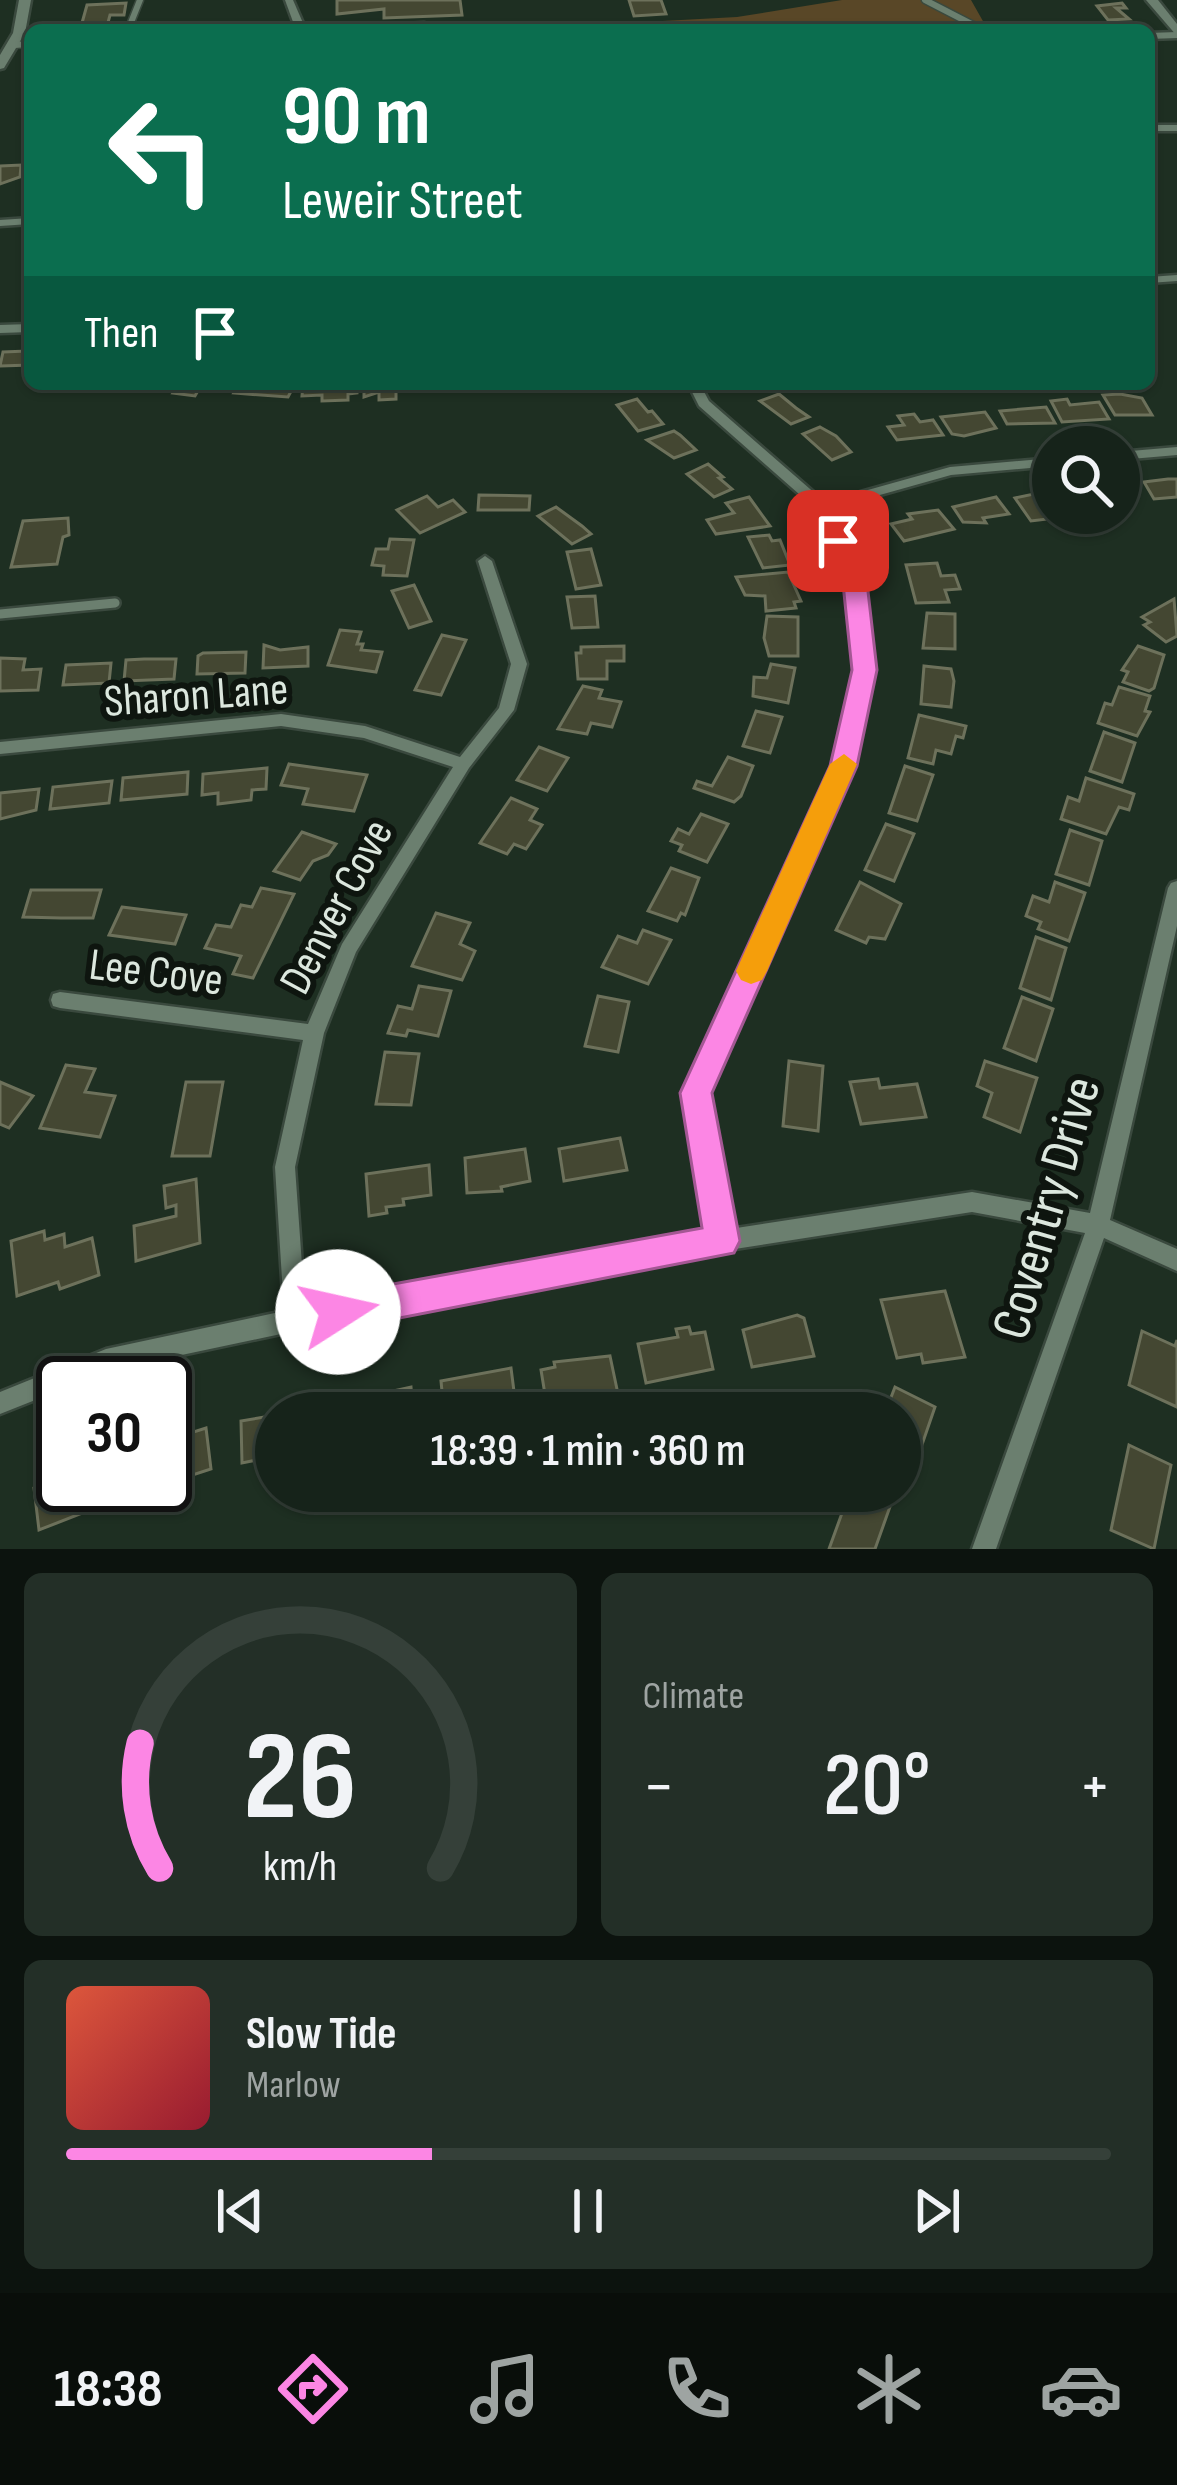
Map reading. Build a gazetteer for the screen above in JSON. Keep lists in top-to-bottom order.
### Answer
{
  "streets": {
    "street": [
      "Sharon Lane",
      "Denver Cove",
      "Lee Cove",
      "Coventry Drive"
    ]
  },
  "crossings": [
    ["Sharon Lane", "Denver Cove"],
    ["Denver Cove", "Lee Cove"]
  ],
  "page": {
    "turn": ["90 m", "Leweir Street"],
    "then": "Then",
    "limit": "30",
    "trip": "18:39 · 1 min · 360 m",
    "tile": "Climate",
    "heat": ["−", "20°", "+"],
    "song": ["Slow Tide", "Marlow"],
    "tabs": "18:38",
    "gauge": ["26", "km/h"]
  }
}
